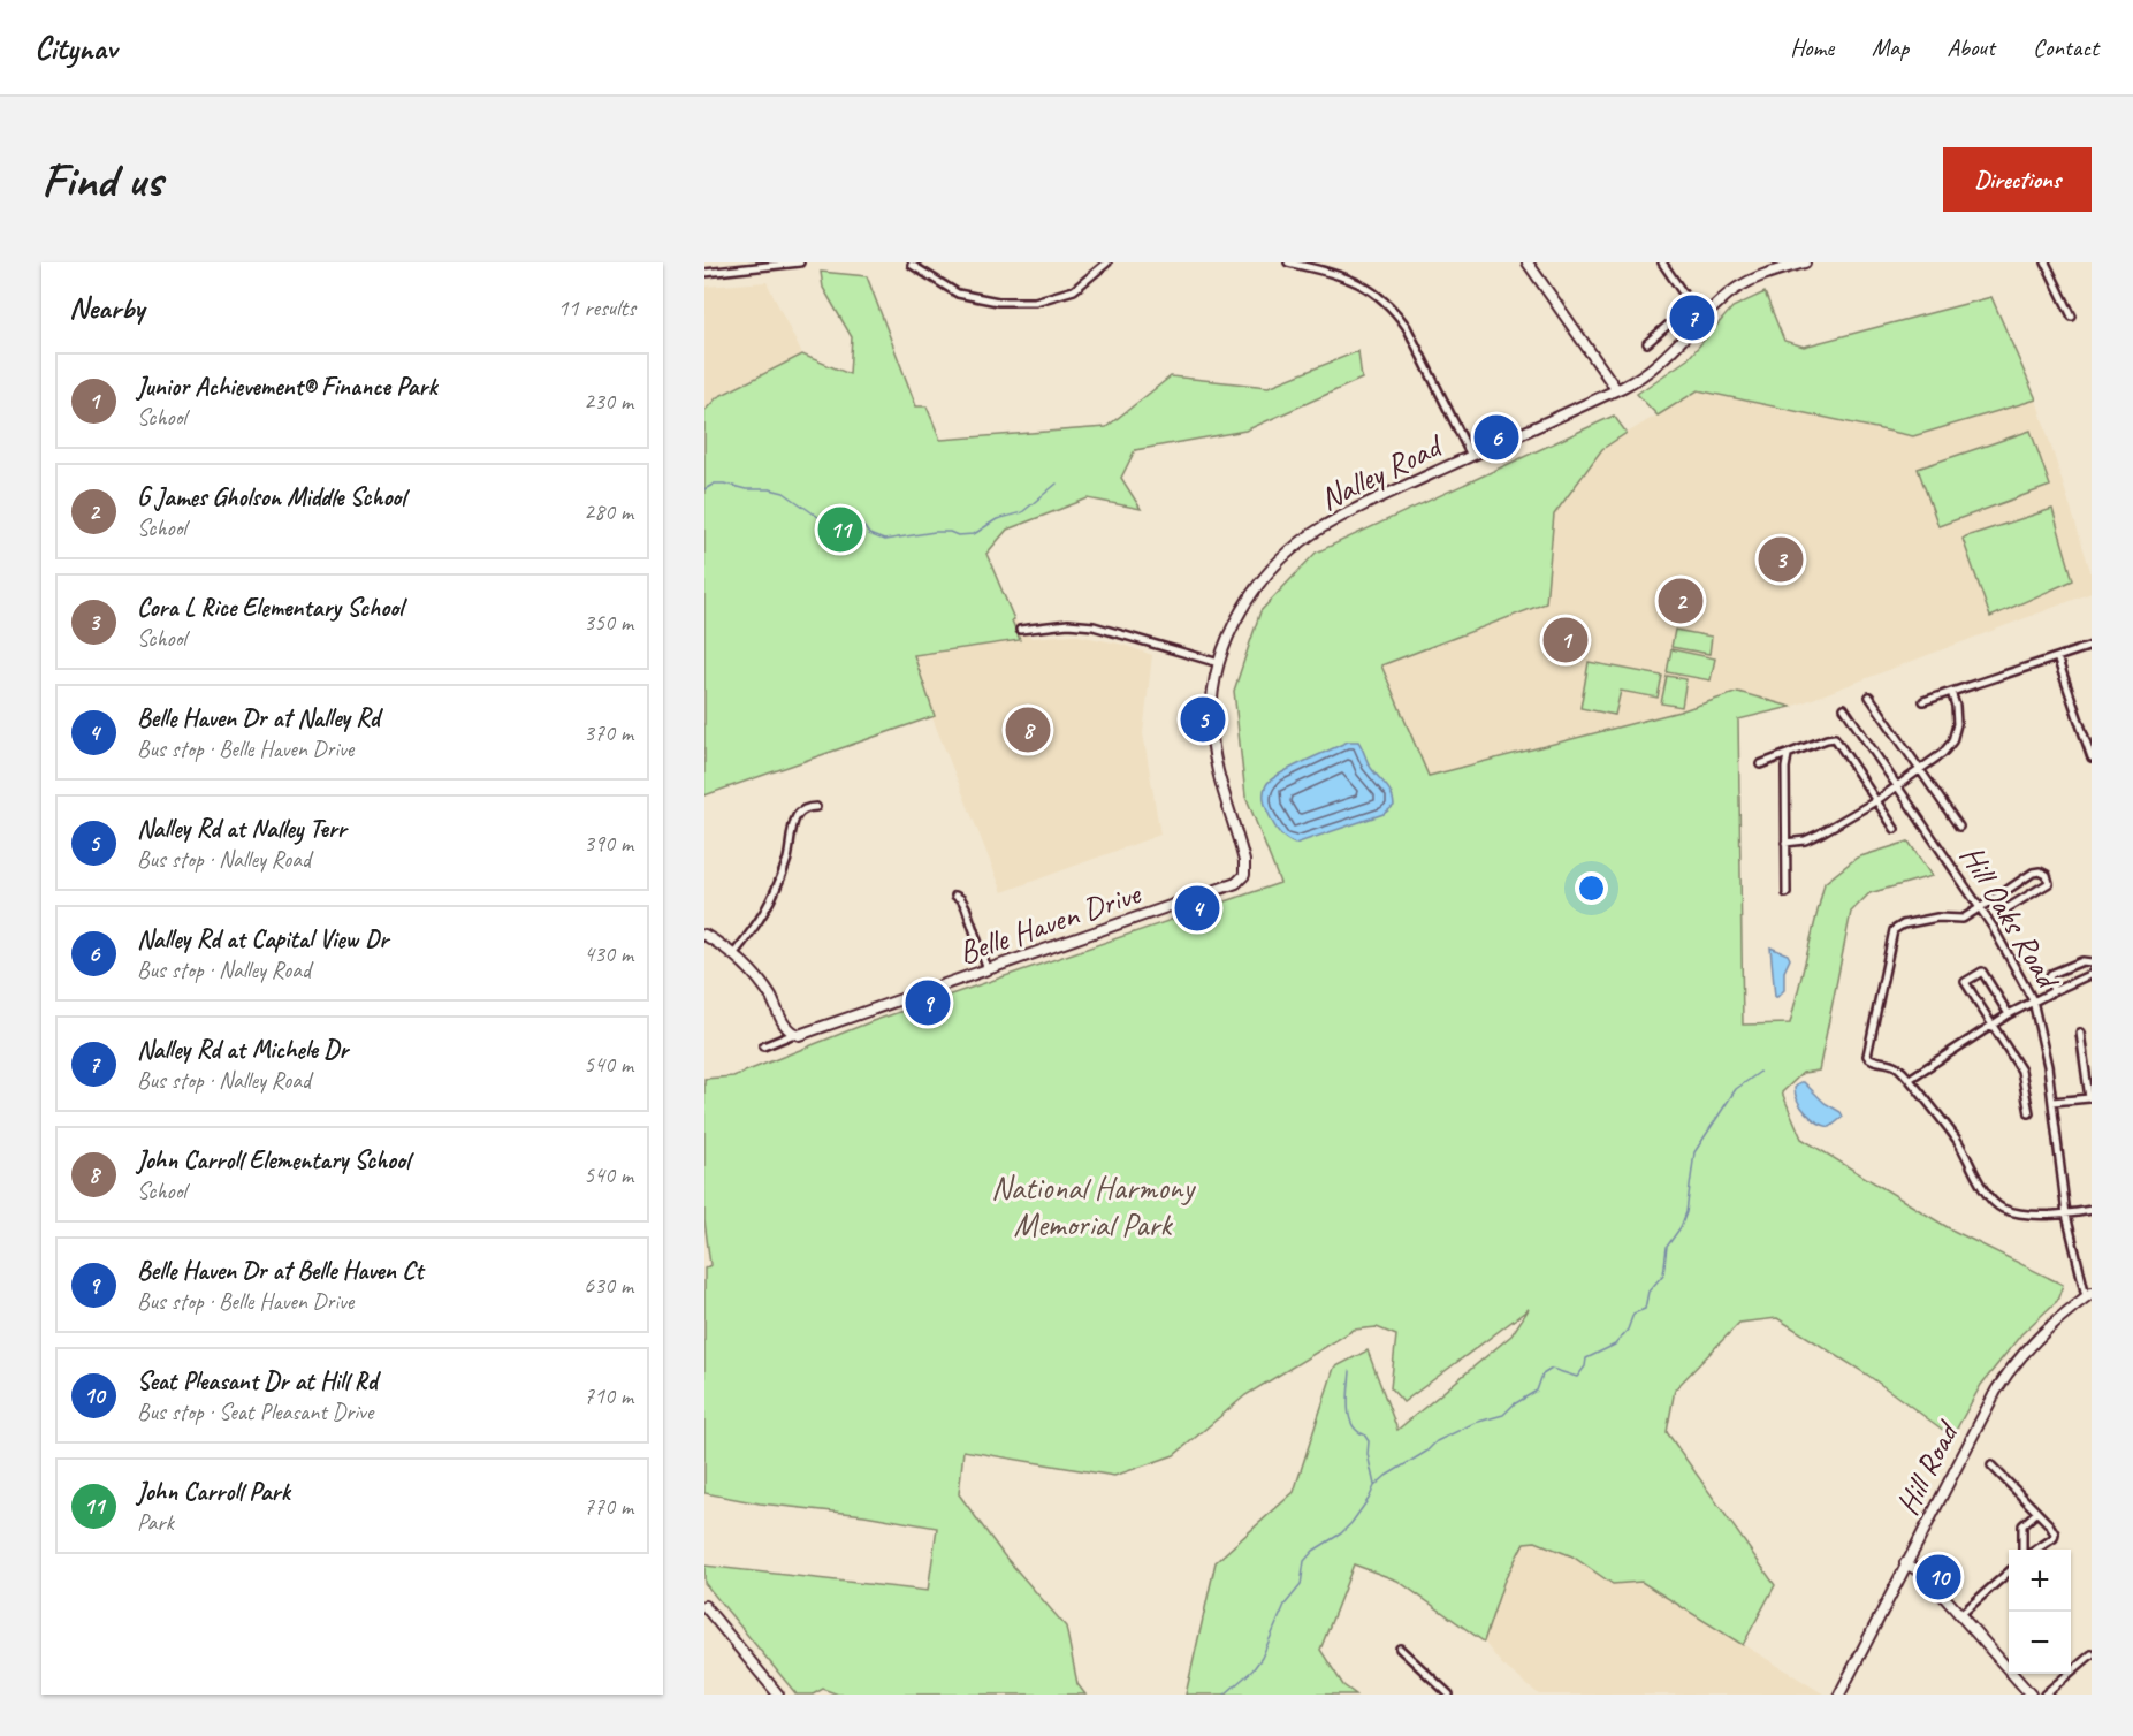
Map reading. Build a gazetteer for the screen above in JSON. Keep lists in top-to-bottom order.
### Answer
{
  "streets": {
    "street": [
      "Nalley Road",
      "Hill Oaks Road",
      "Belle Haven Drive",
      "Hill Road"
    ]
  },
  "crossings": [
    ["Nalley Road", "Belle Haven Drive"],
    ["Hill Oaks Road", "Hill Road"]
  ],
  "parks": ["National Harmony Memorial Park"],
  "page": {
    "header": "Citynav",
    "nav": [
      "Home",
      "Map",
      "About",
      "Contact"
    ],
    "buttons": "Directions",
    "title": "Find us",
    "heading": ["Nearby", "11 results"],
    "pins": [
      "7",
      "6",
      "11",
      "3",
      "2",
      "1",
      "5",
      "8",
      "4",
      "9",
      "10"
    ],
    "list": [
      {
        "mark": "1",
        "name": "Junior Achievement® Finance Park",
        "note": "School",
        "value": "230 m"
      },
      {
        "mark": "2",
        "name": "G James Gholson Middle School",
        "note": "School",
        "value": "280 m"
      },
      {
        "mark": "3",
        "name": "Cora L Rice Elementary School",
        "note": "School",
        "value": "350 m"
      },
      {
        "mark": "4",
        "name": "Belle Haven Dr at Nalley Rd",
        "note": "Bus stop · Belle Haven Drive",
        "value": "370 m"
      },
      {
        "mark": "5",
        "name": "Nalley Rd at Nalley Terr",
        "note": "Bus stop · Nalley Road",
        "value": "390 m"
      },
      {
        "mark": "6",
        "name": "Nalley Rd at Capital View Dr",
        "note": "Bus stop · Nalley Road",
        "value": "430 m"
      },
      {
        "mark": "7",
        "name": "Nalley Rd at Michele Dr",
        "note": "Bus stop · Nalley Road",
        "value": "540 m"
      },
      {
        "mark": "8",
        "name": "John Carroll Elementary School",
        "note": "School",
        "value": "540 m"
      },
      {
        "mark": "9",
        "name": "Belle Haven Dr at Belle Haven Ct",
        "note": "Bus stop · Belle Haven Drive",
        "value": "630 m"
      },
      {
        "mark": "10",
        "name": "Seat Pleasant Dr at Hill Rd",
        "note": "Bus stop · Seat Pleasant Drive",
        "value": "710 m"
      },
      {
        "mark": "11",
        "name": "John Carroll Park",
        "note": "Park",
        "value": "770 m"
      }
    ],
    "map_buttons": ["+", "−"]
  }
}
